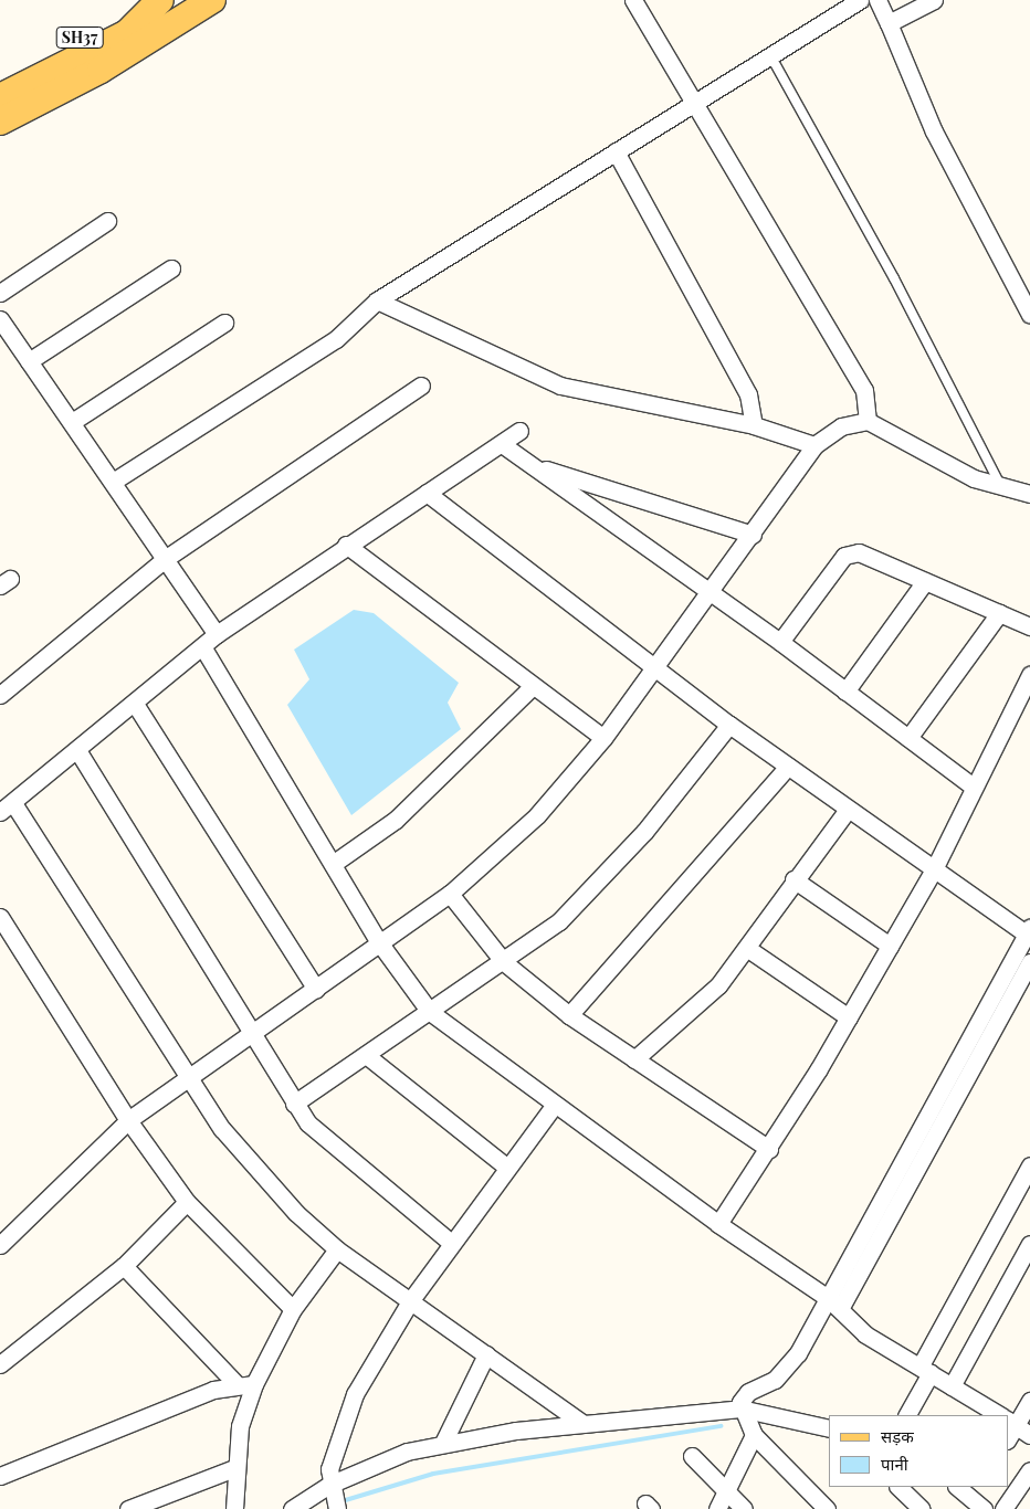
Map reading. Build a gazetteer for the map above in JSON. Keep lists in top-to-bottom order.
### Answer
{
  "streets": {
    "main road": ["SH37"]
  },
  "legend": ["सड़क", "पानी"]
}
